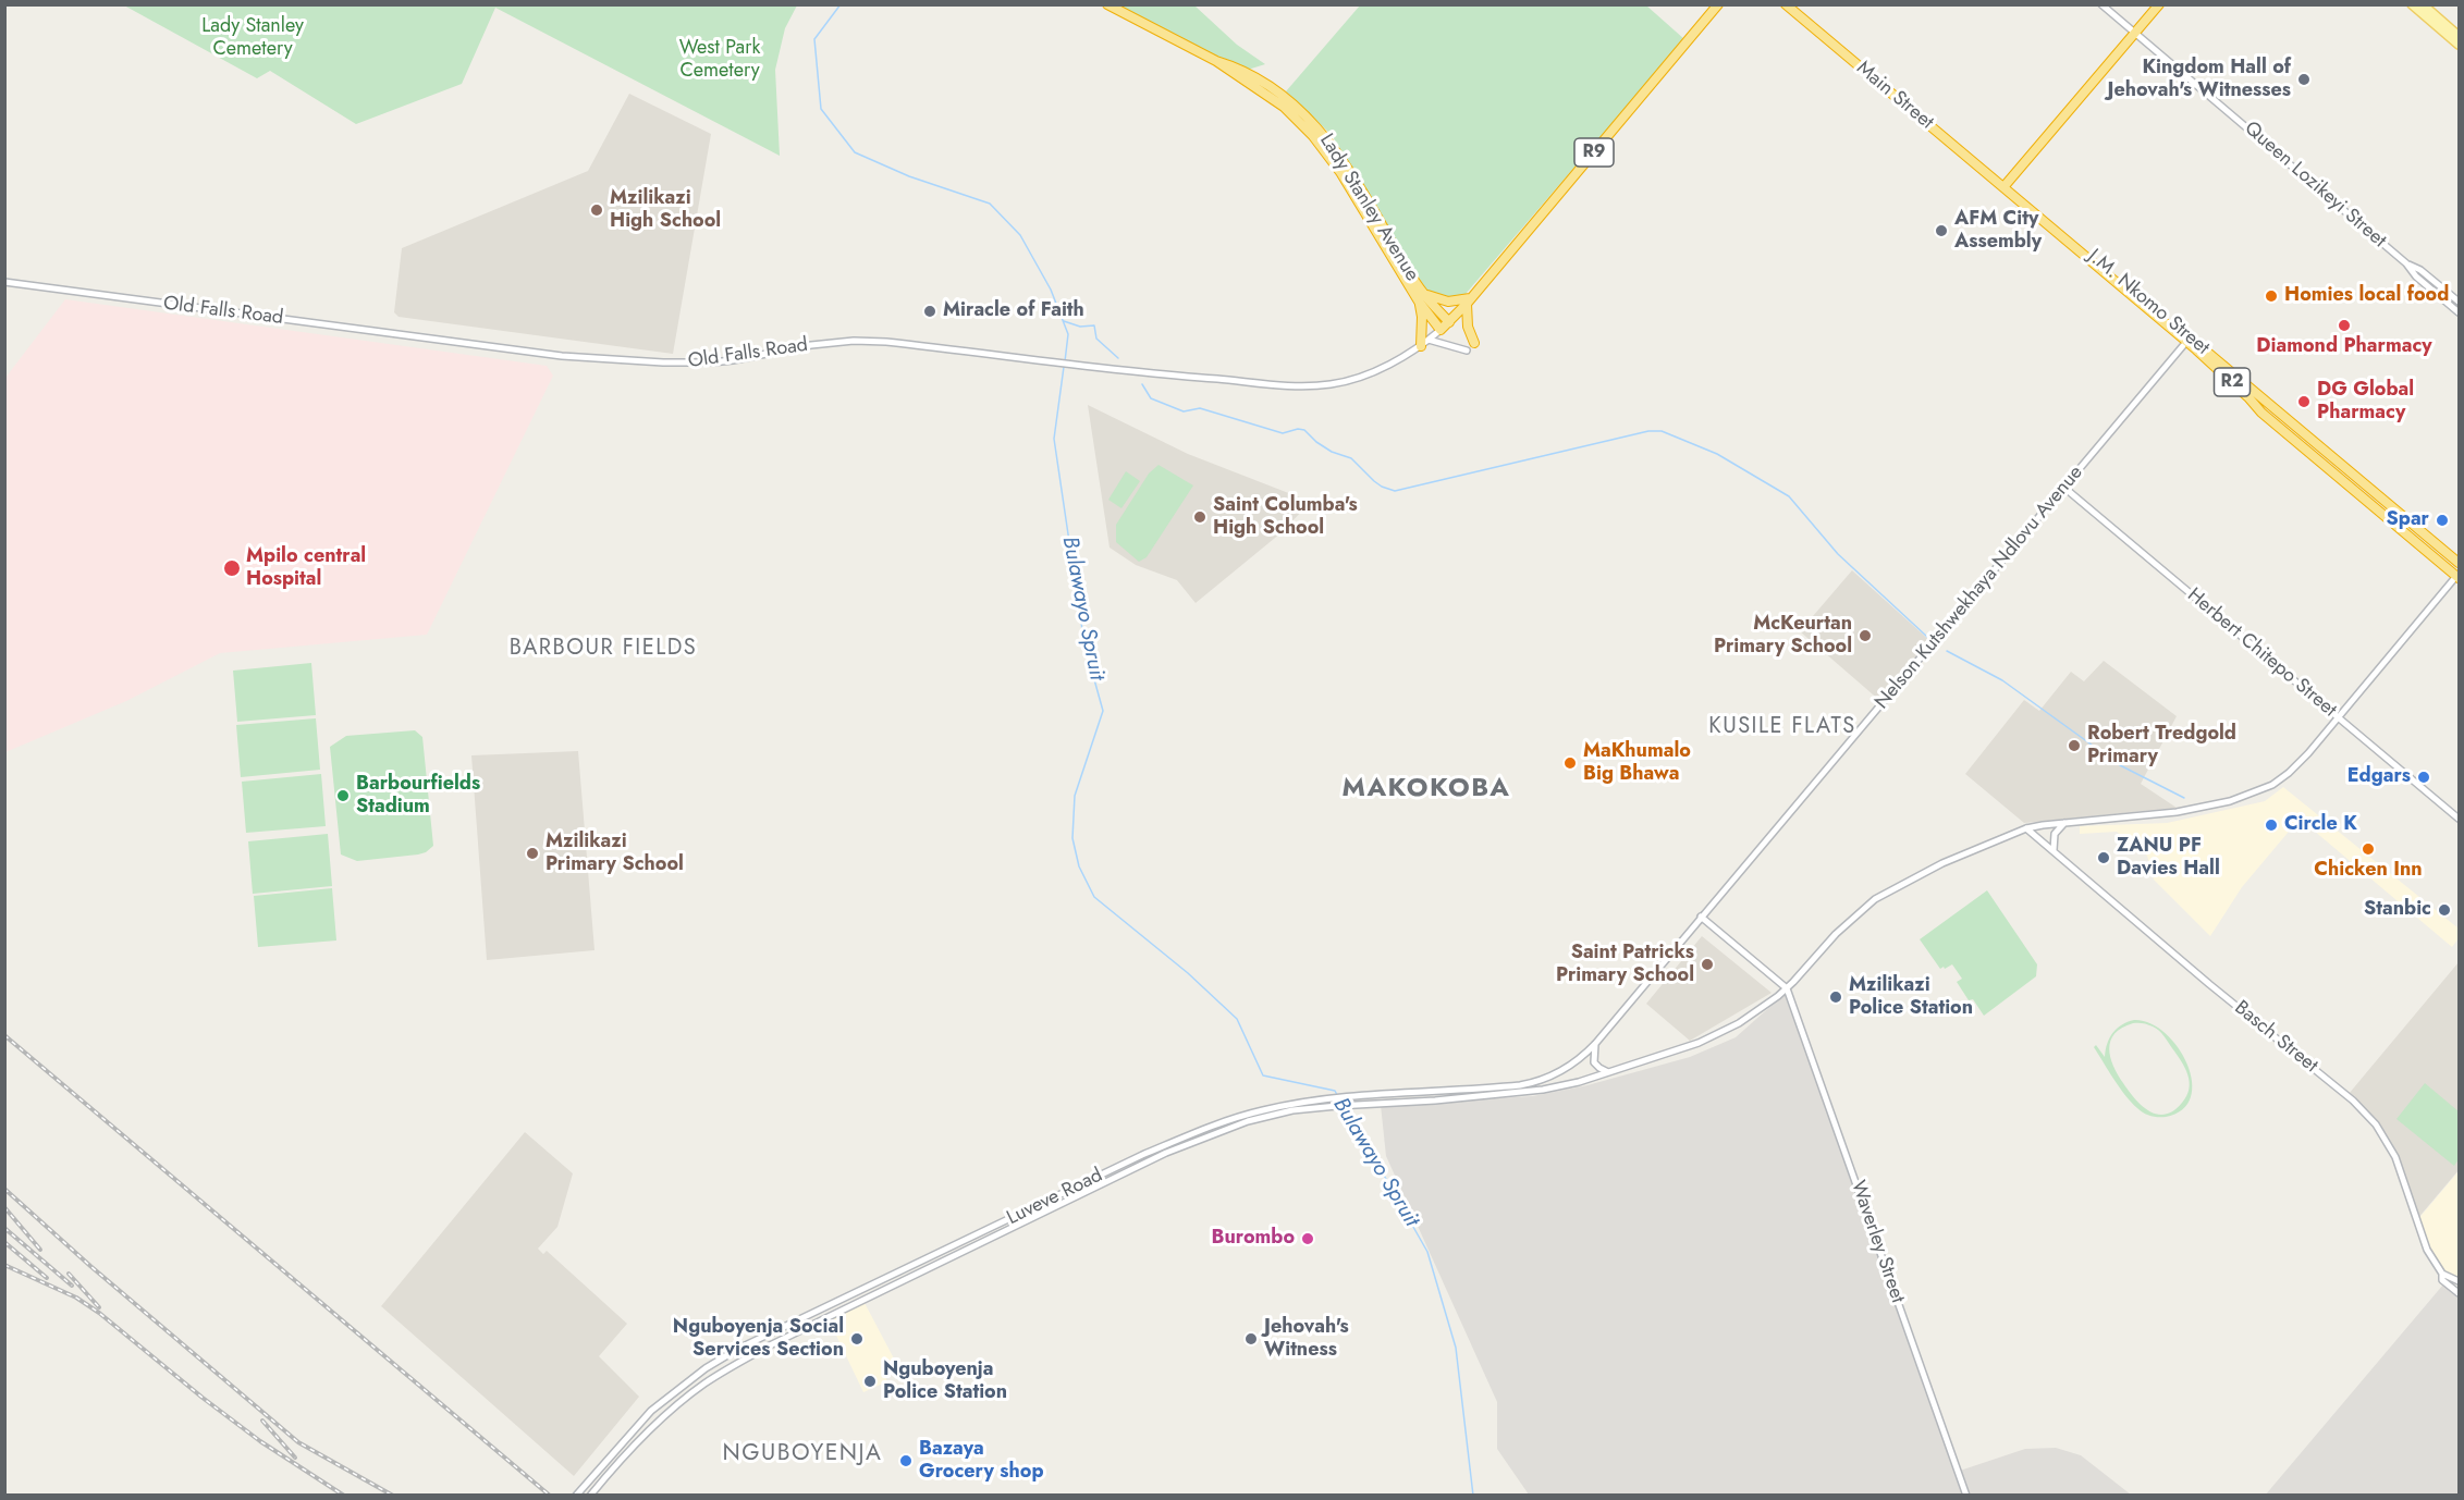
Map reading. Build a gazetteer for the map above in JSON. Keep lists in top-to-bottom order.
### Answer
{
  "streets": {
    "highway": [
      "Main Street",
      "R9",
      "Lady Stanley Avenue",
      "J.M. Nkomo Street",
      "R2"
    ],
    "street": [
      "Queen Lozikeyi Street",
      "Old Falls Road",
      "Nelson Kutshwekhaya Ndlovu Avenue",
      "Herbert Chitepo Street",
      "Basch Street",
      "Luveve Road",
      "Waverley Street"
    ]
  },
  "crossings": [
    ["Main Street", "J.M. Nkomo Street"],
    ["R9", "Lady Stanley Avenue"],
    ["R9", "Old Falls Road"],
    ["Lady Stanley Avenue", "Old Falls Road"],
    ["J.M. Nkomo Street", "Nelson Kutshwekhaya Ndlovu Avenue"],
    ["J.M. Nkomo Street", "Luveve Road"],
    ["Nelson Kutshwekhaya Ndlovu Avenue", "Herbert Chitepo Street"],
    ["Nelson Kutshwekhaya Ndlovu Avenue", "Luveve Road"],
    ["Herbert Chitepo Street", "Luveve Road"],
    ["Basch Street", "Luveve Road"],
    ["Luveve Road", "Waverley Street"]
  ],
  "districts": [
    "BARBOUR FIELDS",
    "KUSILE FLATS",
    "MAKOKOBA",
    "NGUBOYENJA"
  ],
  "water": ["Bulawayo Spruit"],
  "parks": ["Lady Stanley Cemetery", "West Park Cemetery"],
  "places": [
    "Kingdom Hall of Jehovah's Witnesses",
    "Mzilikazi High School",
    "AFM City Assembly",
    "Homies local food",
    "Miracle of Faith",
    "Diamond Pharmacy",
    "DG Global Pharmacy",
    "Saint Columba's High School",
    "Spar",
    "Mpilo central Hospital",
    "McKeurtan Primary School",
    "Robert Tredgold Primary",
    "MaKhumalo Big Bhawa",
    "Edgars",
    "Barbourfields Stadium",
    "Circle K",
    "Chicken Inn",
    "Mzilikazi Primary School",
    "ZANU PF Davies Hall",
    "Stanbic",
    "Saint Patricks Primary School",
    "Mzilikazi Police Station",
    "Burombo",
    "Nguboyenja Social Services Section",
    "Jehovah's Witness",
    "Nguboyenja Police Station",
    "Bazaya Grocery shop"
  ]
}
